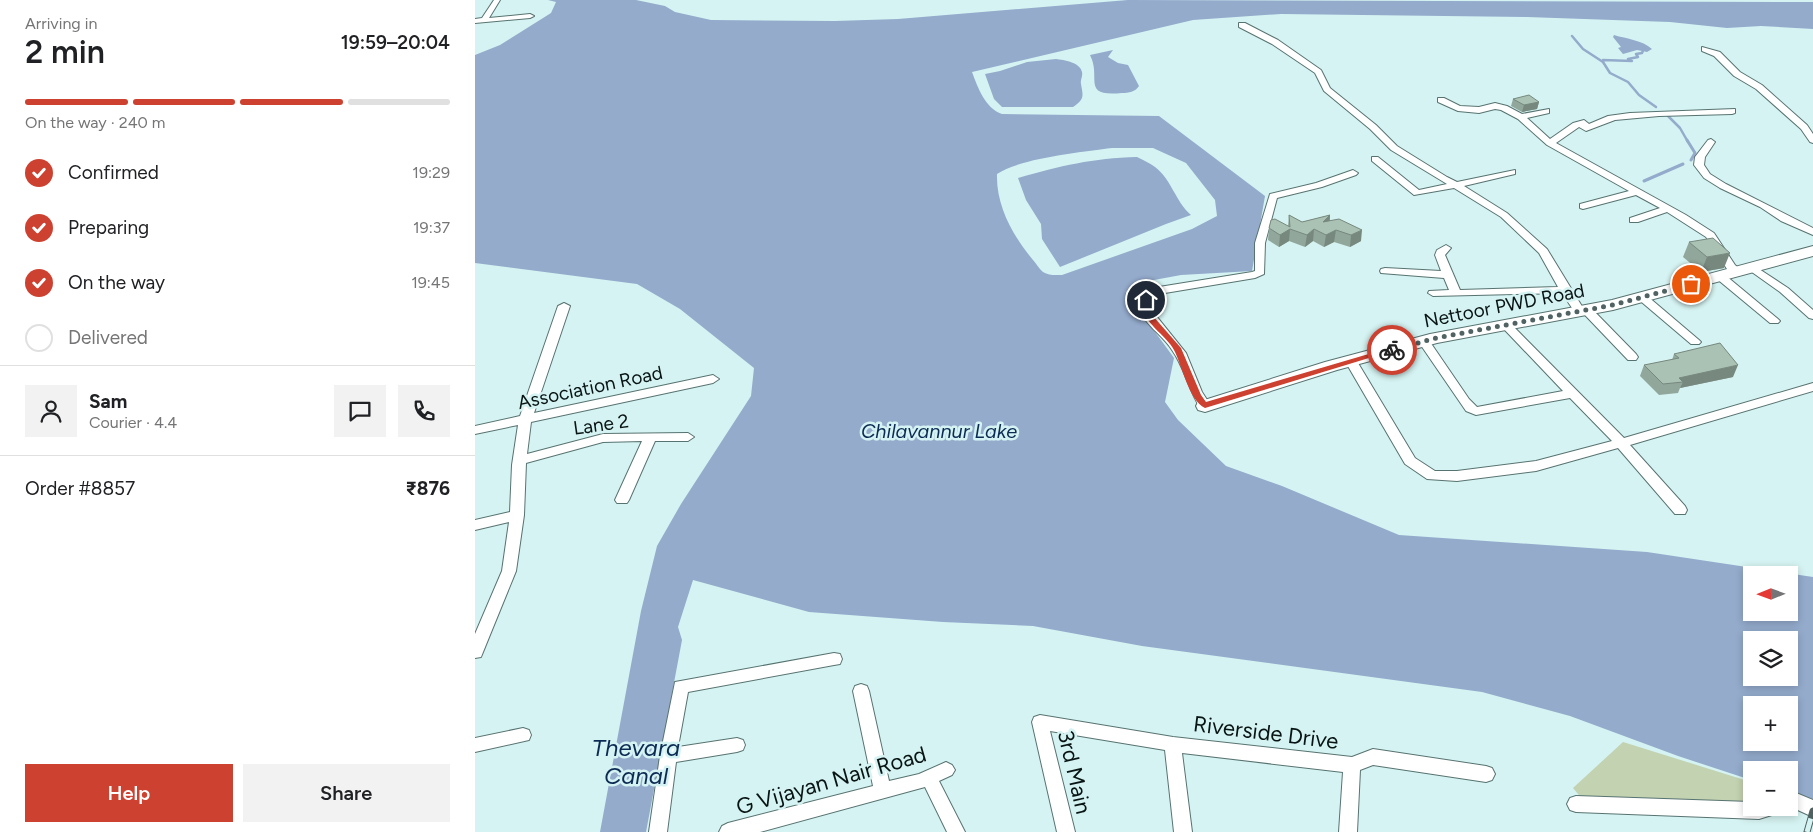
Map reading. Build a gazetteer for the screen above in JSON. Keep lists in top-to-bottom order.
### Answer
{
  "streets": {
    "street": [
      "Nettoor PWD Road",
      "Association Road",
      "Lane 2",
      "Riverside Drive",
      "3rd Main",
      "G Vijayan Nair Road"
    ]
  },
  "crossings": [
    ["Riverside Drive", "3rd Main"]
  ],
  "water": ["Chilavannur Lake", "Thevara Canal"],
  "north": "left",
  "page": {
    "heading": ["2 min", "Arriving in", "19:59–20:04"],
    "panel": [
      "Sam",
      "Courier · 4.4",
      "Order #8857",
      "₹876"
    ],
    "bar": "On the way · 240 m",
    "list": [
      ["Confirmed", "19:29"],
      ["Preparing", "19:37"],
      ["On the way", "19:45"],
      "Delivered"
    ],
    "map_buttons": ["+", "−"],
    "buttons": ["Help", "Share"]
  }
}
